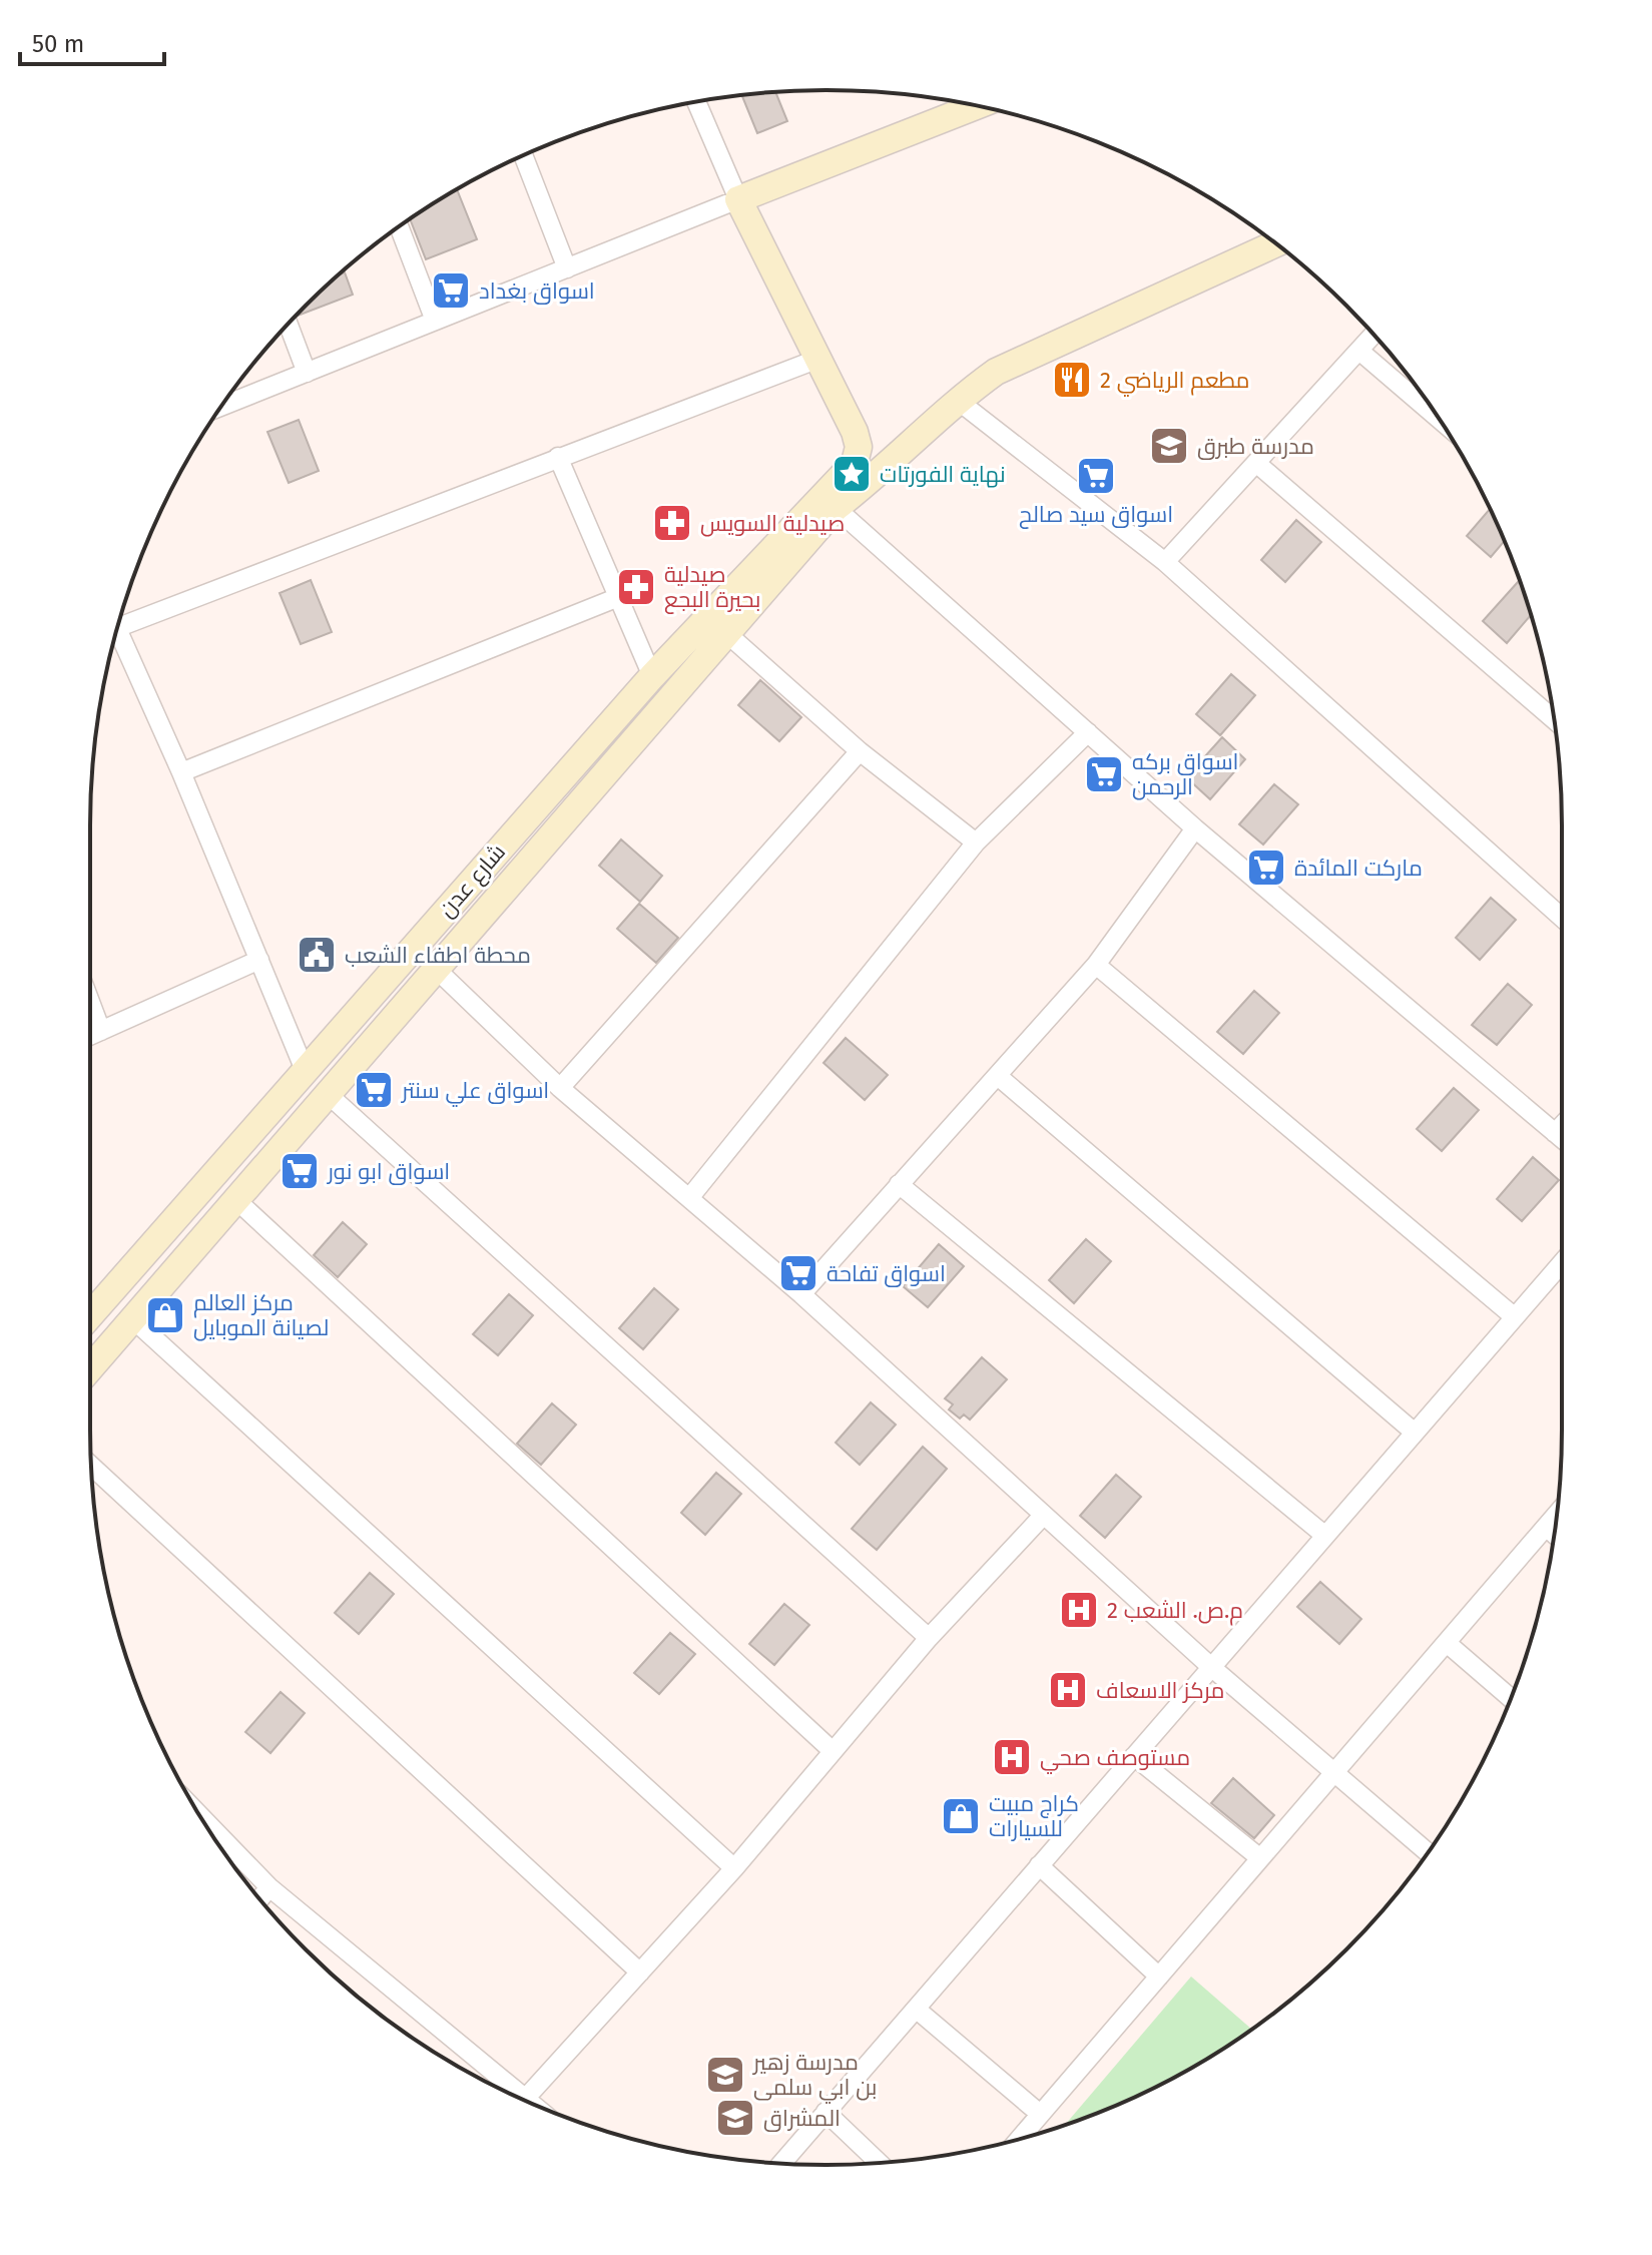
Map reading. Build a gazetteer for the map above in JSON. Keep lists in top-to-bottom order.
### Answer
{
  "streets": {
    "street": ["شارع عدن"]
  },
  "places": {
    "supermarket": [
      "اسواق بغداد",
      "اسواق سيد صالح",
      "اسواق بركه الرحمن",
      "ماركت المائدة",
      "اسواق علي سنتر",
      "اسواق ابو نور",
      "اسواق تفاحة"
    ],
    "restaurant": ["مطعم الرياضي 2"],
    "school or university": ["مدرسة طبرق", "مدرسة زهير بن ابي سلمى", "المشراق"],
    "place": ["نهاية الفورتات"],
    "pharmacy": ["صيدلية السويس", "صيدلية بحيرة البجع"],
    "public building": ["محطة اطفاء الشعب"],
    "shop": ["مركز العالم لصيانة الموبايل", "كراج مبيت للسيارات"],
    "hospital": ["م.ص. الشعب 2", "مركز الاسعاف", "مستوصف صحي"]
  },
  "scale_bar": "50 m"
}
